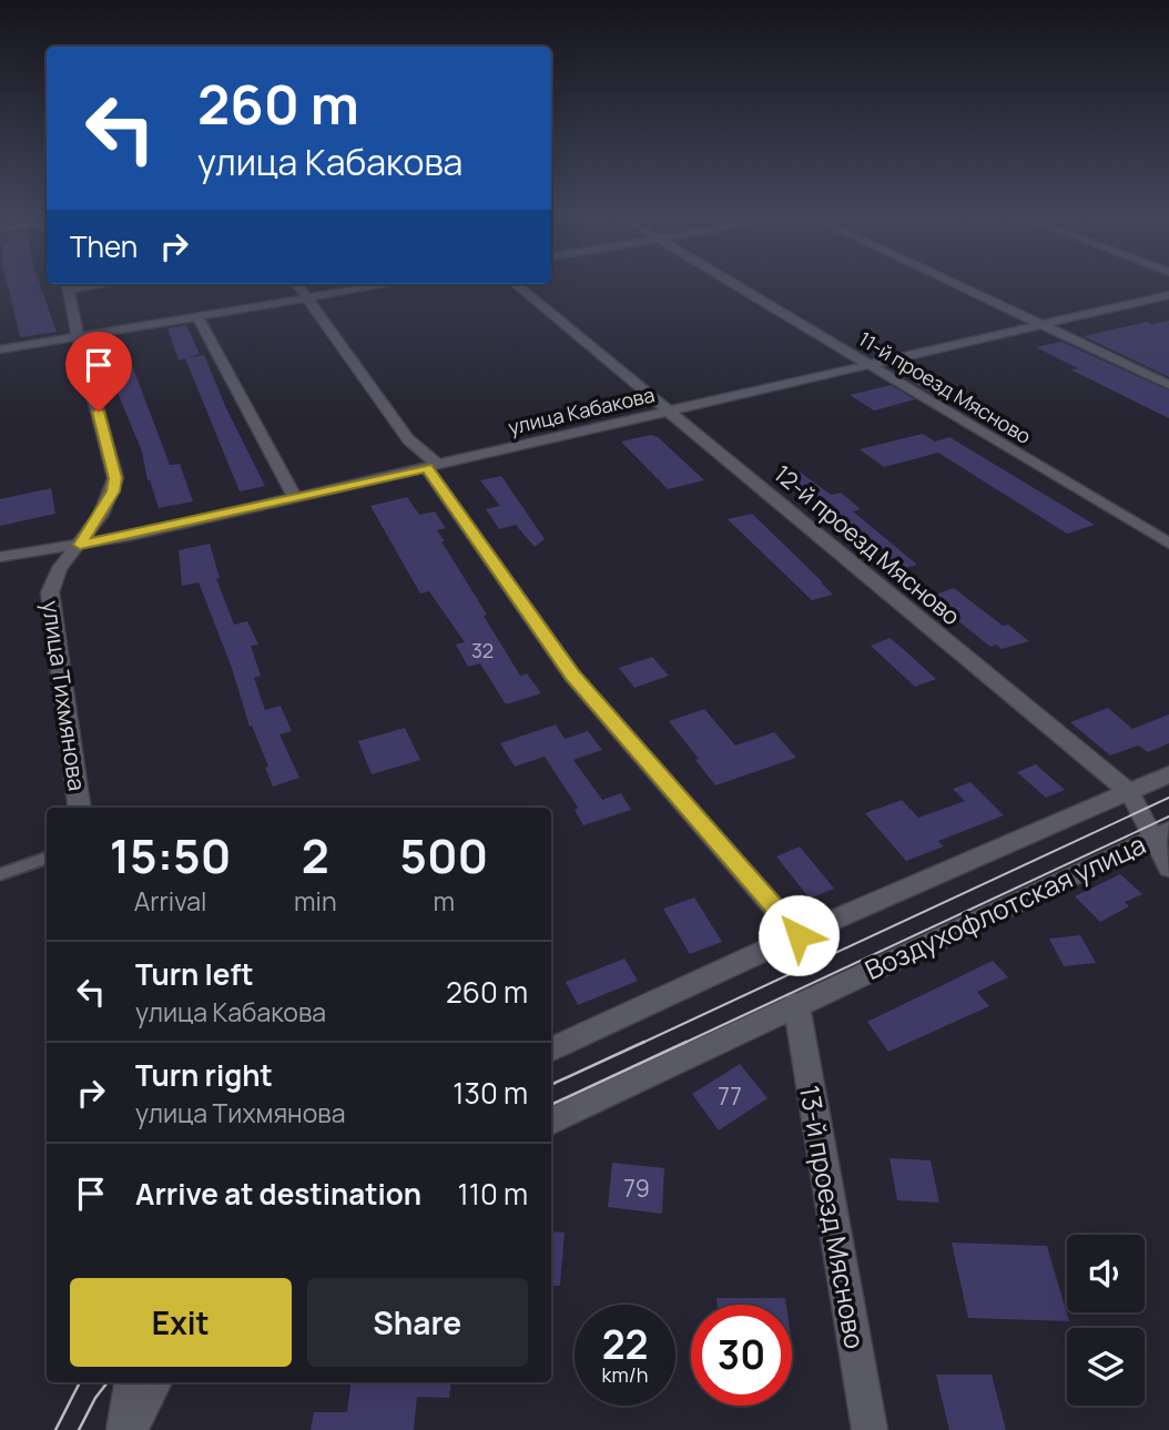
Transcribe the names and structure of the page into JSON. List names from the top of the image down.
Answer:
{
  "streets": {
    "street": [
      "11-й проезд Мясново",
      "улица Кабакова",
      "12-й проезд Мясново",
      "улица Тихмянова",
      "Воздухофлотская улица",
      "13-й проезд Мясново"
    ]
  },
  "crossings": [
    ["11-й проезд Мясново", "улица Кабакова"],
    ["улица Кабакова", "12-й проезд Мясново"],
    ["улица Кабакова", "улица Тихмянова"],
    ["12-й проезд Мясново", "Воздухофлотская улица"],
    ["Воздухофлотская улица", "13-й проезд Мясново"]
  ],
  "house_numbers": ["32", "77", "79"],
  "page": {
    "turn": ["260 m", "улица Кабакова"],
    "then": "Then",
    "eta": [
      "15:50",
      "Arrival",
      "2",
      "min",
      "500",
      "m"
    ],
    "list": [
      {
        "name": "Turn left",
        "note": "улица Кабакова",
        "value": "260 m"
      },
      {
        "name": "Turn right",
        "note": "улица Тихмянова",
        "value": "130 m"
      },
      {
        "name": "Arrive at destination",
        "value": "110 m"
      }
    ],
    "buttons": ["Exit", "Share"],
    "speed": "22 km/h",
    "limit": "30"
  }
}
